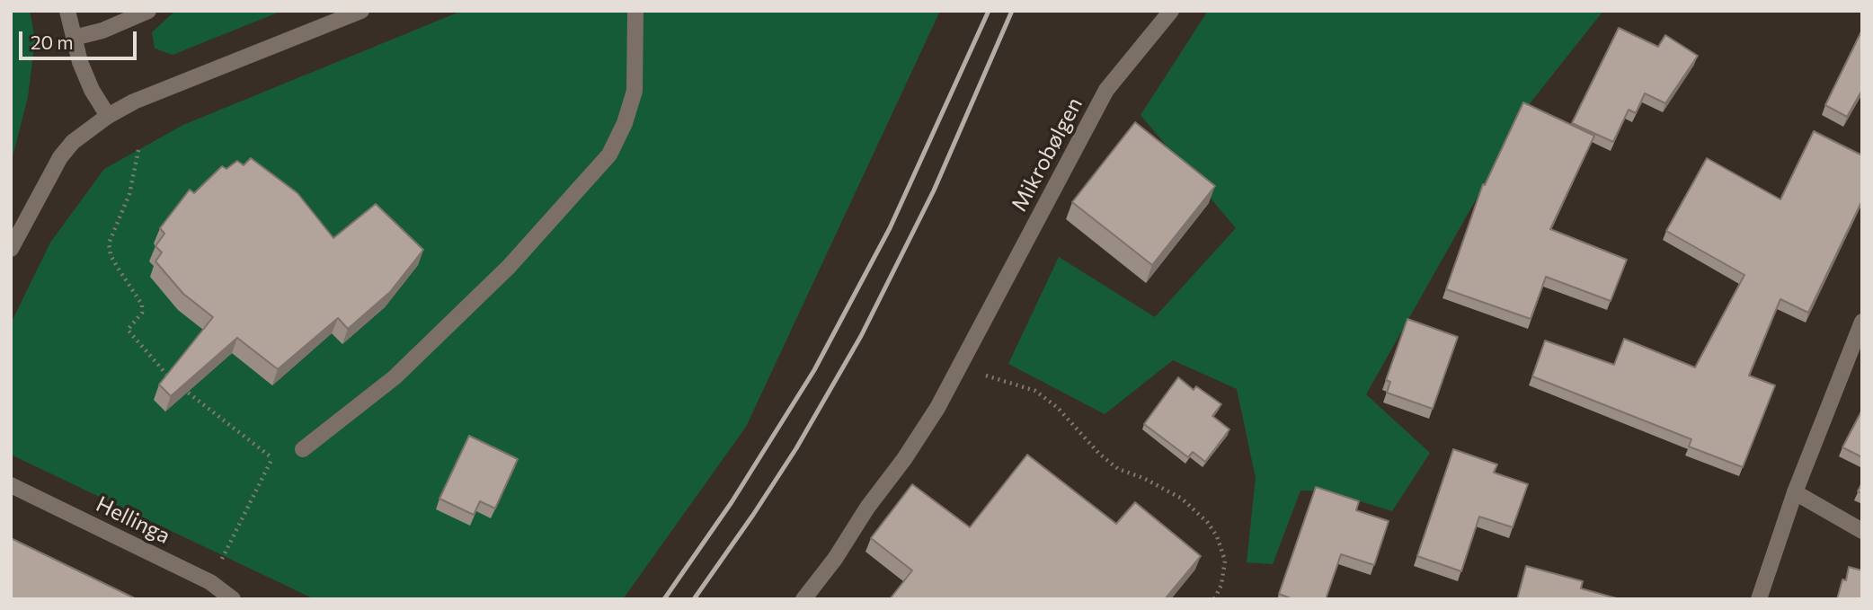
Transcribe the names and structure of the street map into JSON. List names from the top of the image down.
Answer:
{
  "streets": {
    "street": ["Mikrobølgen", "Hellinga"]
  },
  "scale_bar": "20 m"
}
